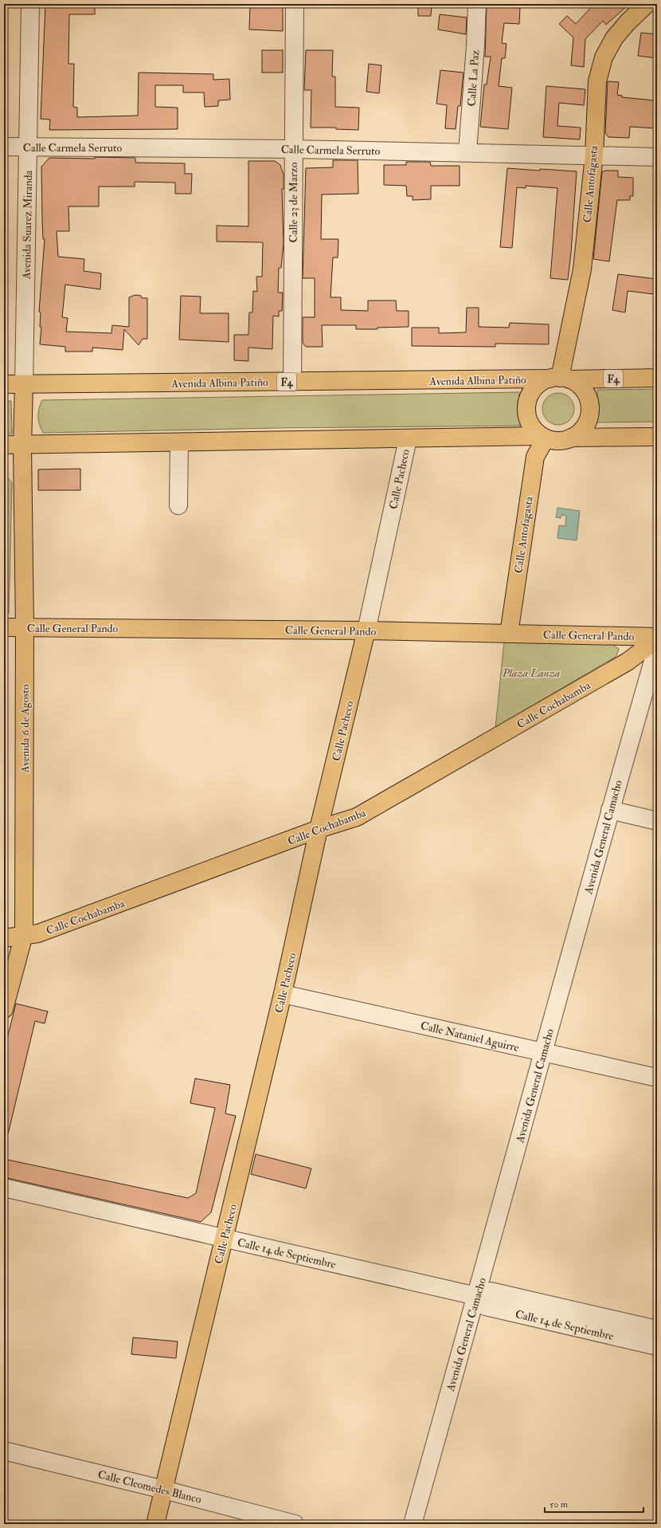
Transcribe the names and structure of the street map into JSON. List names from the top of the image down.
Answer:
{
  "streets": {
    "main road": [
      "Calle Antofagasta",
      "Avenida Suarez Miranda",
      "F4",
      "Avenida Albina Patiño",
      "Calle Pacheco",
      "Calle General Pando",
      "Calle Cochabamba",
      "Avenida 6 de Agosto"
    ],
    "street": [
      "Calle La Paz",
      "Calle Carmela Serruto",
      "Calle 23 de Marzo",
      "Avenida General Camacho",
      "Calle Nataniel Aguirre",
      "Calle 14 de Septiembre",
      "Calle Cleomedes Blanco"
    ]
  },
  "crossings": [
    ["Calle La Paz", "Calle Carmela Serruto"],
    ["Calle Carmela Serruto", "Calle Antofagasta"],
    ["Calle Carmela Serruto", "Calle 23 de Marzo"],
    ["Calle Carmela Serruto", "Avenida Suarez Miranda"],
    ["Calle Antofagasta", "F4"],
    ["Calle Antofagasta", "Avenida Albina Patiño"],
    ["Calle Antofagasta", "Calle General Pando"],
    ["Calle 23 de Marzo", "Avenida Albina Patiño"],
    ["Avenida Suarez Miranda", "Avenida Albina Patiño"],
    ["Avenida Suarez Miranda", "Avenida 6 de Agosto"],
    ["F4", "Avenida Albina Patiño"],
    ["Calle Pacheco", "Calle General Pando"],
    ["Calle Pacheco", "Calle Cochabamba"],
    ["Calle Pacheco", "Calle Nataniel Aguirre"],
    ["Calle Pacheco", "Calle 14 de Septiembre"],
    ["Calle Pacheco", "Calle Cleomedes Blanco"],
    ["Calle General Pando", "Calle Cochabamba"],
    ["Calle General Pando", "Avenida 6 de Agosto"],
    ["Calle Cochabamba", "Avenida 6 de Agosto"],
    ["Avenida General Camacho", "Calle Nataniel Aguirre"],
    ["Avenida General Camacho", "Calle 14 de Septiembre"]
  ],
  "parks": ["Plaza Lanza"],
  "scale_bar": "50 m"
}
